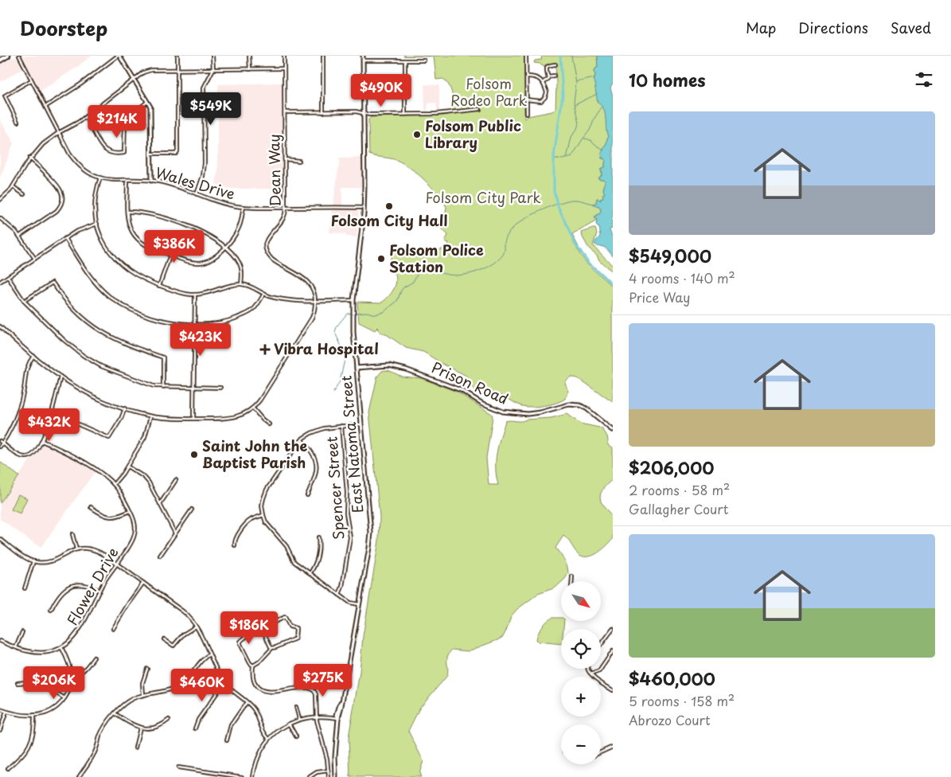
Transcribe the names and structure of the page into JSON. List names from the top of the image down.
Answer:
{
  "streets": {
    "main road": ["Prison Road", "East Natoma Street"],
    "street": [
      "Dean Way",
      "Wales Drive",
      "Spencer Street",
      "Flower Drive"
    ]
  },
  "crossings": [
    ["Dean Way", "Wales Drive"],
    ["Wales Drive", "East Natoma Street"],
    ["Prison Road", "East Natoma Street"]
  ],
  "parks": ["Folsom Rodeo Park", "Folsom City Park"],
  "places": {
    "other": [
      "Folsom Public Library",
      "Folsom City Hall",
      "Folsom Police Station",
      "Saint John the Baptist Parish"
    ],
    "health": ["Vibra Hospital"]
  },
  "north": "bottom right",
  "page": {
    "header": "Doorstep",
    "nav": ["Map", "Directions", "Saved"],
    "heading": "10 homes",
    "price": [
      "$490K",
      "$549K",
      "$214K",
      "$386K",
      "$423K",
      "$432K",
      "$186K",
      "$275K",
      "$206K",
      "$460K"
    ],
    "list": [
      {
        "name": "$549,000",
        "note": "4 rooms · 140 m² · Price Way"
      },
      {
        "name": "$206,000",
        "note": "2 rooms · 58 m² · Gallagher Court"
      },
      {
        "name": "$460,000",
        "note": "5 rooms · 158 m² · Abrozo Court"
      }
    ],
    "map_buttons": ["+", "−"]
  }
}
